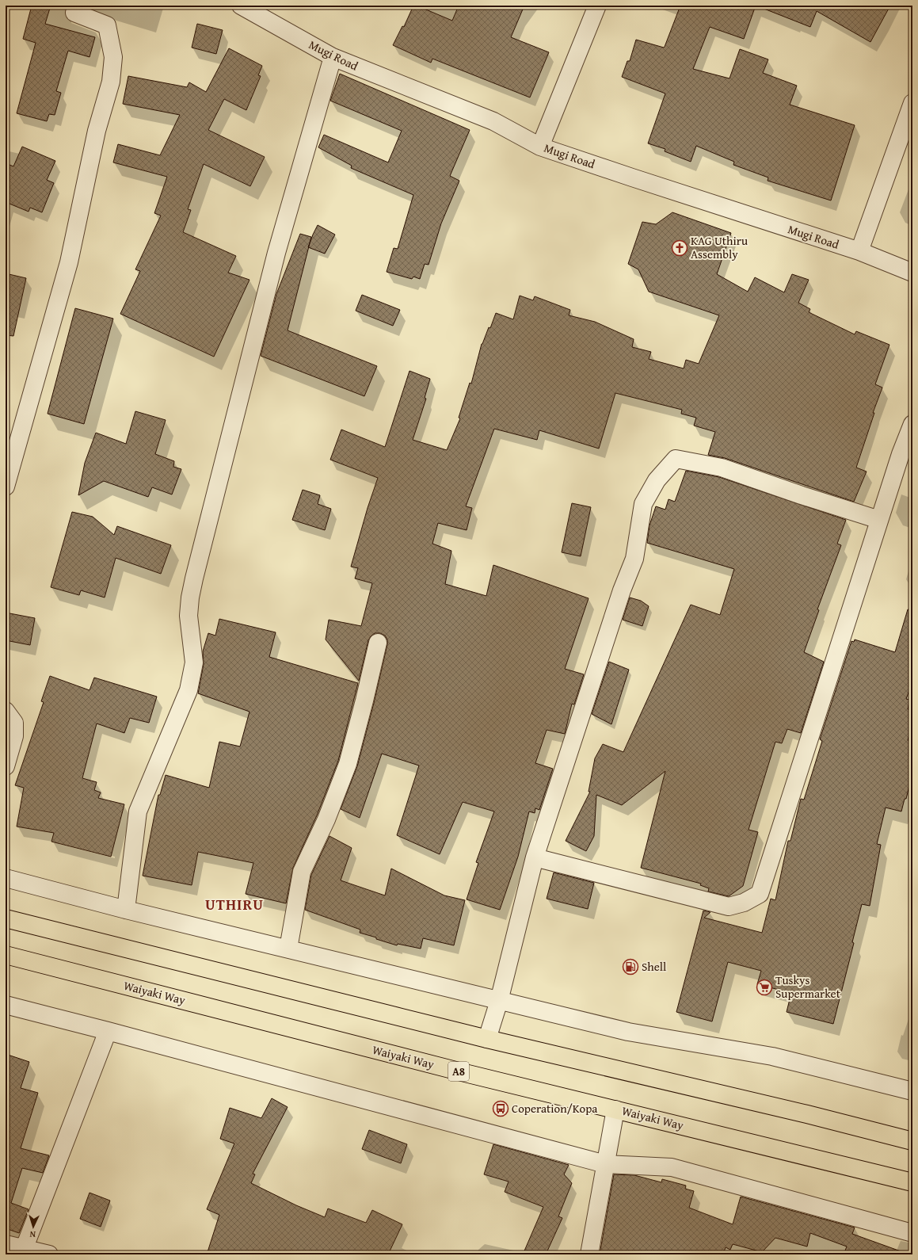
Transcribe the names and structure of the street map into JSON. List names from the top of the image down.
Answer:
{
  "streets": {
    "highway": ["Waiyaki Way", "A8"],
    "street": ["Mugi Road"]
  },
  "districts": ["UTHIRU"],
  "places": {
    "church": ["KAG Uthiru Assembly"],
    "fuel station": ["Shell"],
    "supermarket": ["Tuskys Supermarket"],
    "bus stop": ["Coperation/Kopa"]
  },
  "north": "bottom"
}
